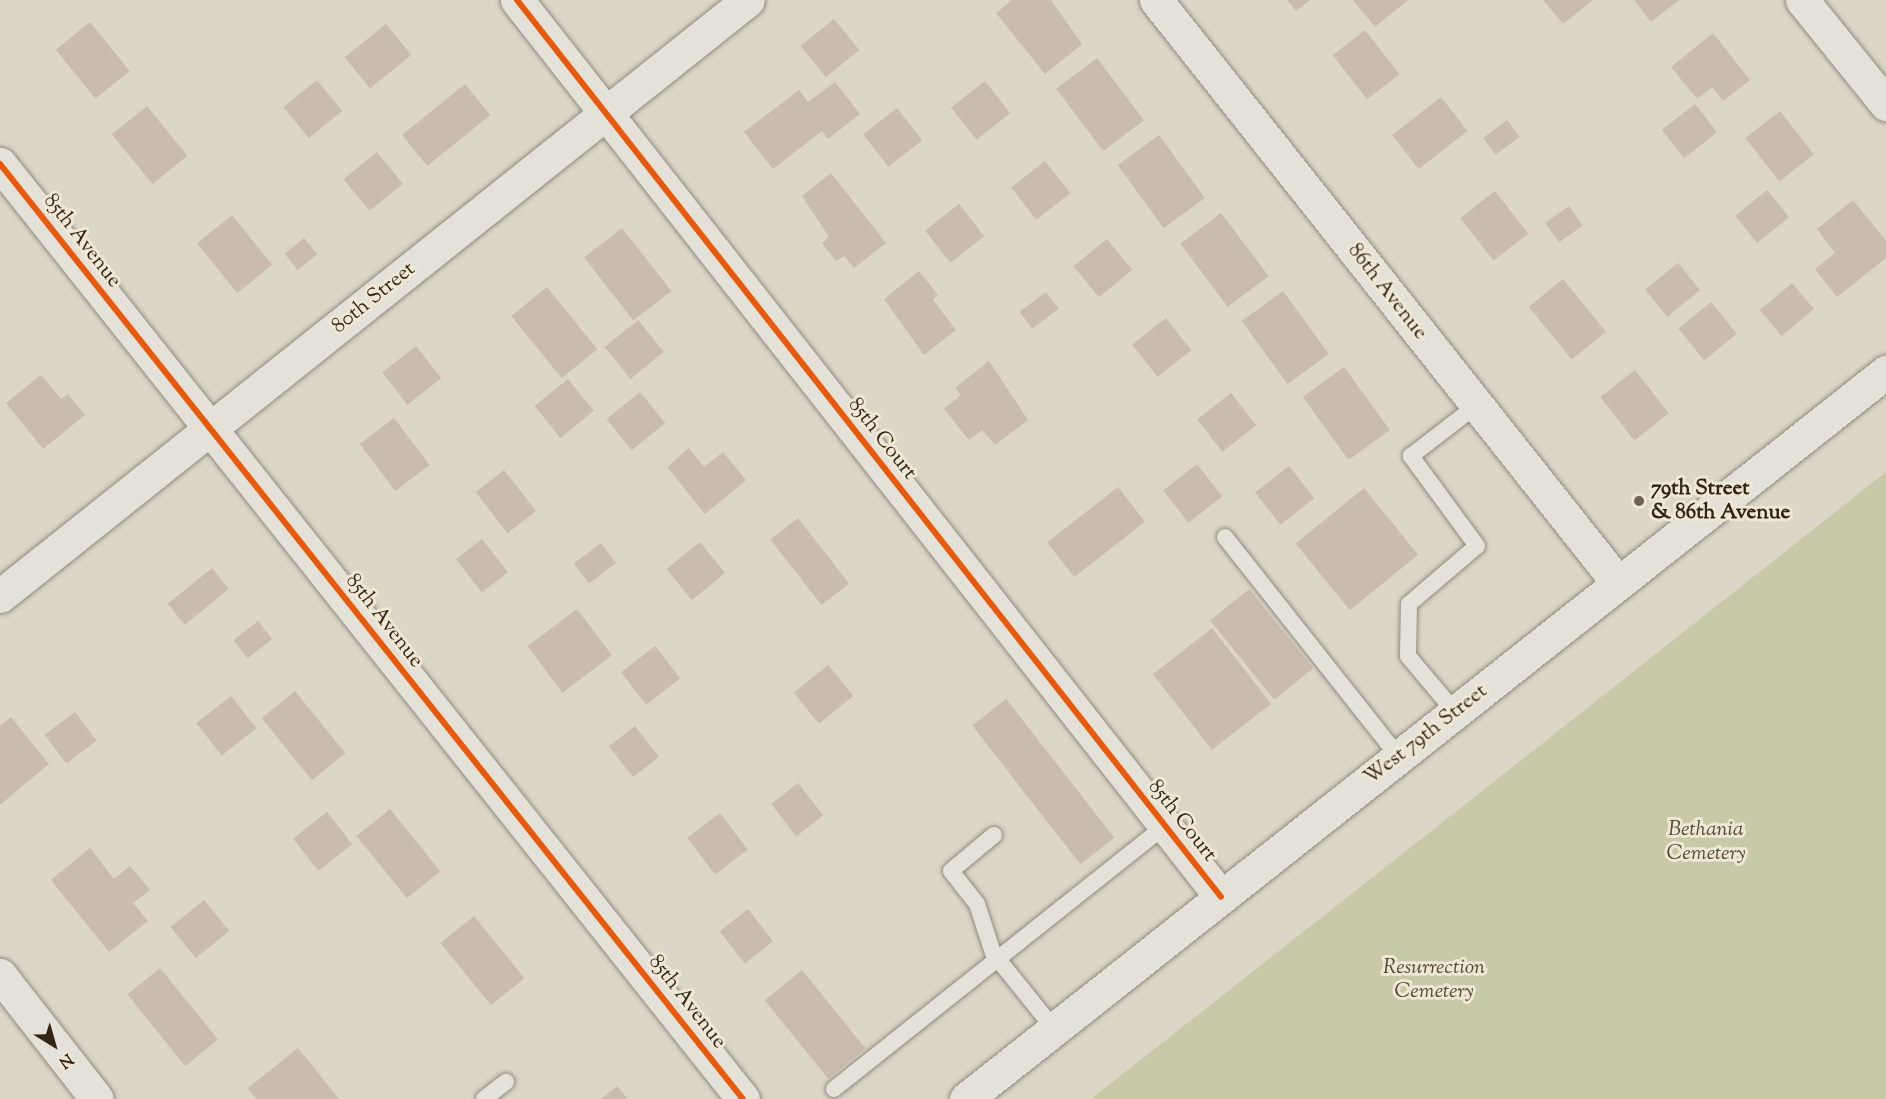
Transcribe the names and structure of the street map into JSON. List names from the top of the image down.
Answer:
{
  "streets": {
    "street": [
      "85th Avenue",
      "86th Avenue",
      "80th Street",
      "85th Court",
      "West 79th Street"
    ]
  },
  "crossings": [
    ["85th Avenue", "80th Street"],
    ["86th Avenue", "West 79th Street"],
    ["80th Street", "85th Court"],
    ["85th Court", "West 79th Street"]
  ],
  "parks": ["Bethania Cemetery", "Resurrection Cemetery"],
  "places": ["79th Street & 86th Avenue"],
  "north": "bottom right"
}
